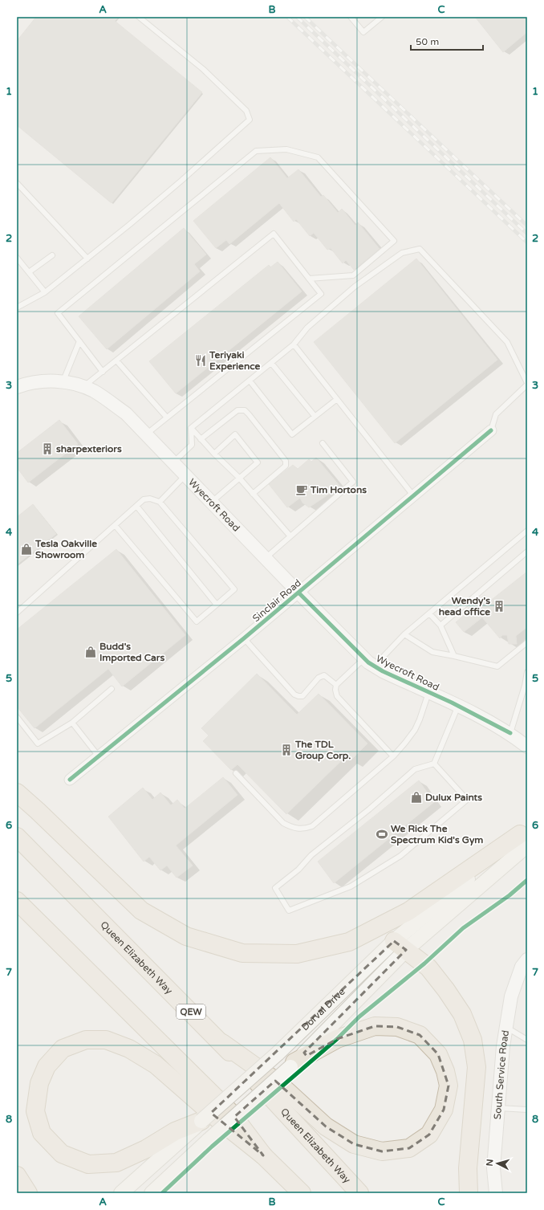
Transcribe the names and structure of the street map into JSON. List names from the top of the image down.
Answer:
{
  "streets": {
    "highway": ["Queen Elizabeth Way", "QEW"],
    "main road": ["Dorval Drive"],
    "street": ["Wyecroft Road", "Sinclair Road", "South Service Road"]
  },
  "crossings": [
    ["Wyecroft Road", "Sinclair Road"]
  ],
  "places": {
    "restaurant": ["Teriyaki Experience"],
    "building": ["sharpexteriors", "Wendy's head office", "The TDL Group Corp."],
    "cafe": ["Tim Hortons"],
    "shop": ["Tesla Oakville Showroom", "Budd's Imported Cars", "Dulux Paints"],
    "sports": ["We Rick The Spectrum Kid's Gym"]
  },
  "scale_bar": "50 m",
  "north": "left",
  "grid": {
    "columns": ["A", "B", "C"],
    "rows": [
      "1",
      "2",
      "3",
      "4",
      "5",
      "6",
      "7",
      "8"
    ]
  }
}
